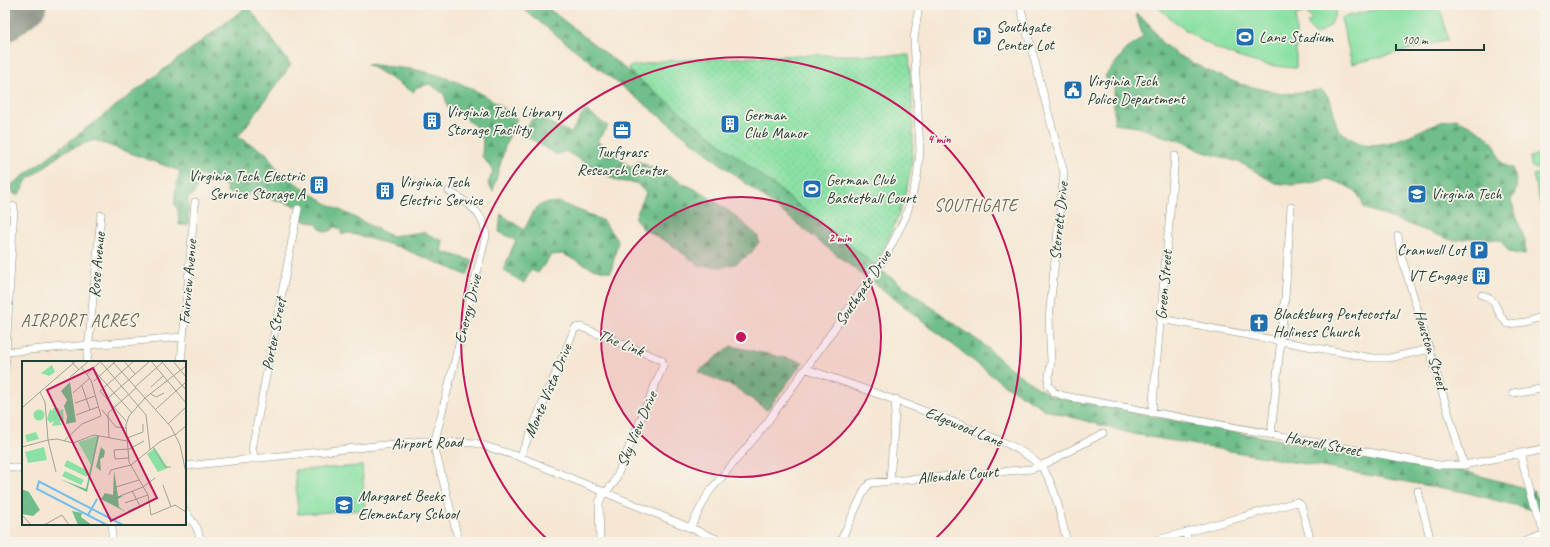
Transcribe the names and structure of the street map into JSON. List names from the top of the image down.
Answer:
{
  "streets": {
    "street": [
      "Sterrett Drive",
      "Rose Avenue",
      "Fairview Avenue",
      "Green Street",
      "Southgate Drive",
      "Energy Drive",
      "Porter Street",
      "The Link",
      "Houston Street",
      "Monte Vista Drive",
      "Edgewood Lane",
      "Sky View Drive",
      "Airport Road",
      "Harrell Street",
      "Allendale Court"
    ]
  },
  "crossings": [
    ["Sterrett Drive", "Harrell Street"],
    ["Green Street", "Harrell Street"],
    ["Southgate Drive", "Edgewood Lane"],
    ["Southgate Drive", "Airport Road"],
    ["Energy Drive", "Airport Road"],
    ["Porter Street", "Airport Road"],
    ["The Link", "Monte Vista Drive"],
    ["The Link", "Sky View Drive"],
    ["Houston Street", "Harrell Street"],
    ["Monte Vista Drive", "Airport Road"],
    ["Edgewood Lane", "Allendale Court"],
    ["Sky View Drive", "Airport Road"]
  ],
  "districts": ["SOUTHGATE", "AIRPORT ACRES"],
  "places": {
    "parking": ["Southgate Center Lot", "Cranwell Lot"],
    "sports": ["Lane Stadium", "German Club Basketball Court"],
    "public building": ["Virginia Tech Police Department"],
    "building": [
      "Virginia Tech Library Storage Facility",
      "German Club Manor",
      "Virginia Tech Electric Service Storage A",
      "Virginia Tech Electric Service",
      "VT Engage"
    ],
    "office": ["Turfgrass Research Center"],
    "school or university": ["Virginia Tech", "Margaret Beeks Elementary School"],
    "church": ["Blacksburg Pentecostal Holiness Church"]
  },
  "scale_bar": "100 m",
  "rings": ["4 min", "2 min"]
}
